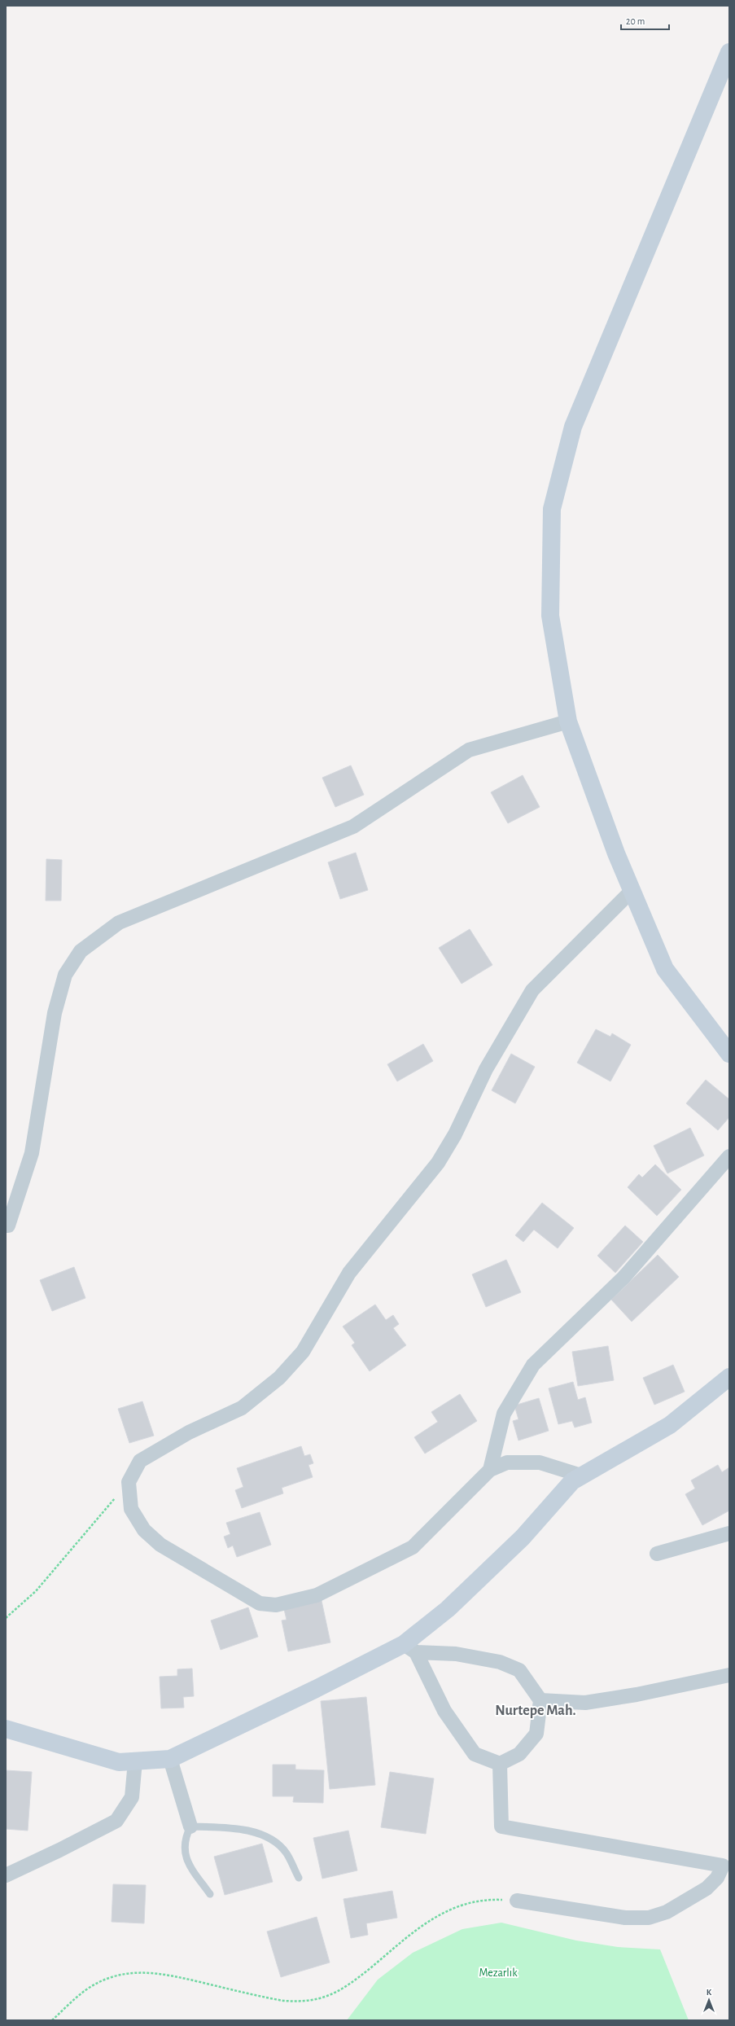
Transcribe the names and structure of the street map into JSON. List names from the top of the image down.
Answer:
{
  "districts": ["Nurtepe Mah."],
  "parks": ["Mezarlık"],
  "scale_bar": "20 m",
  "north": "top"
}
